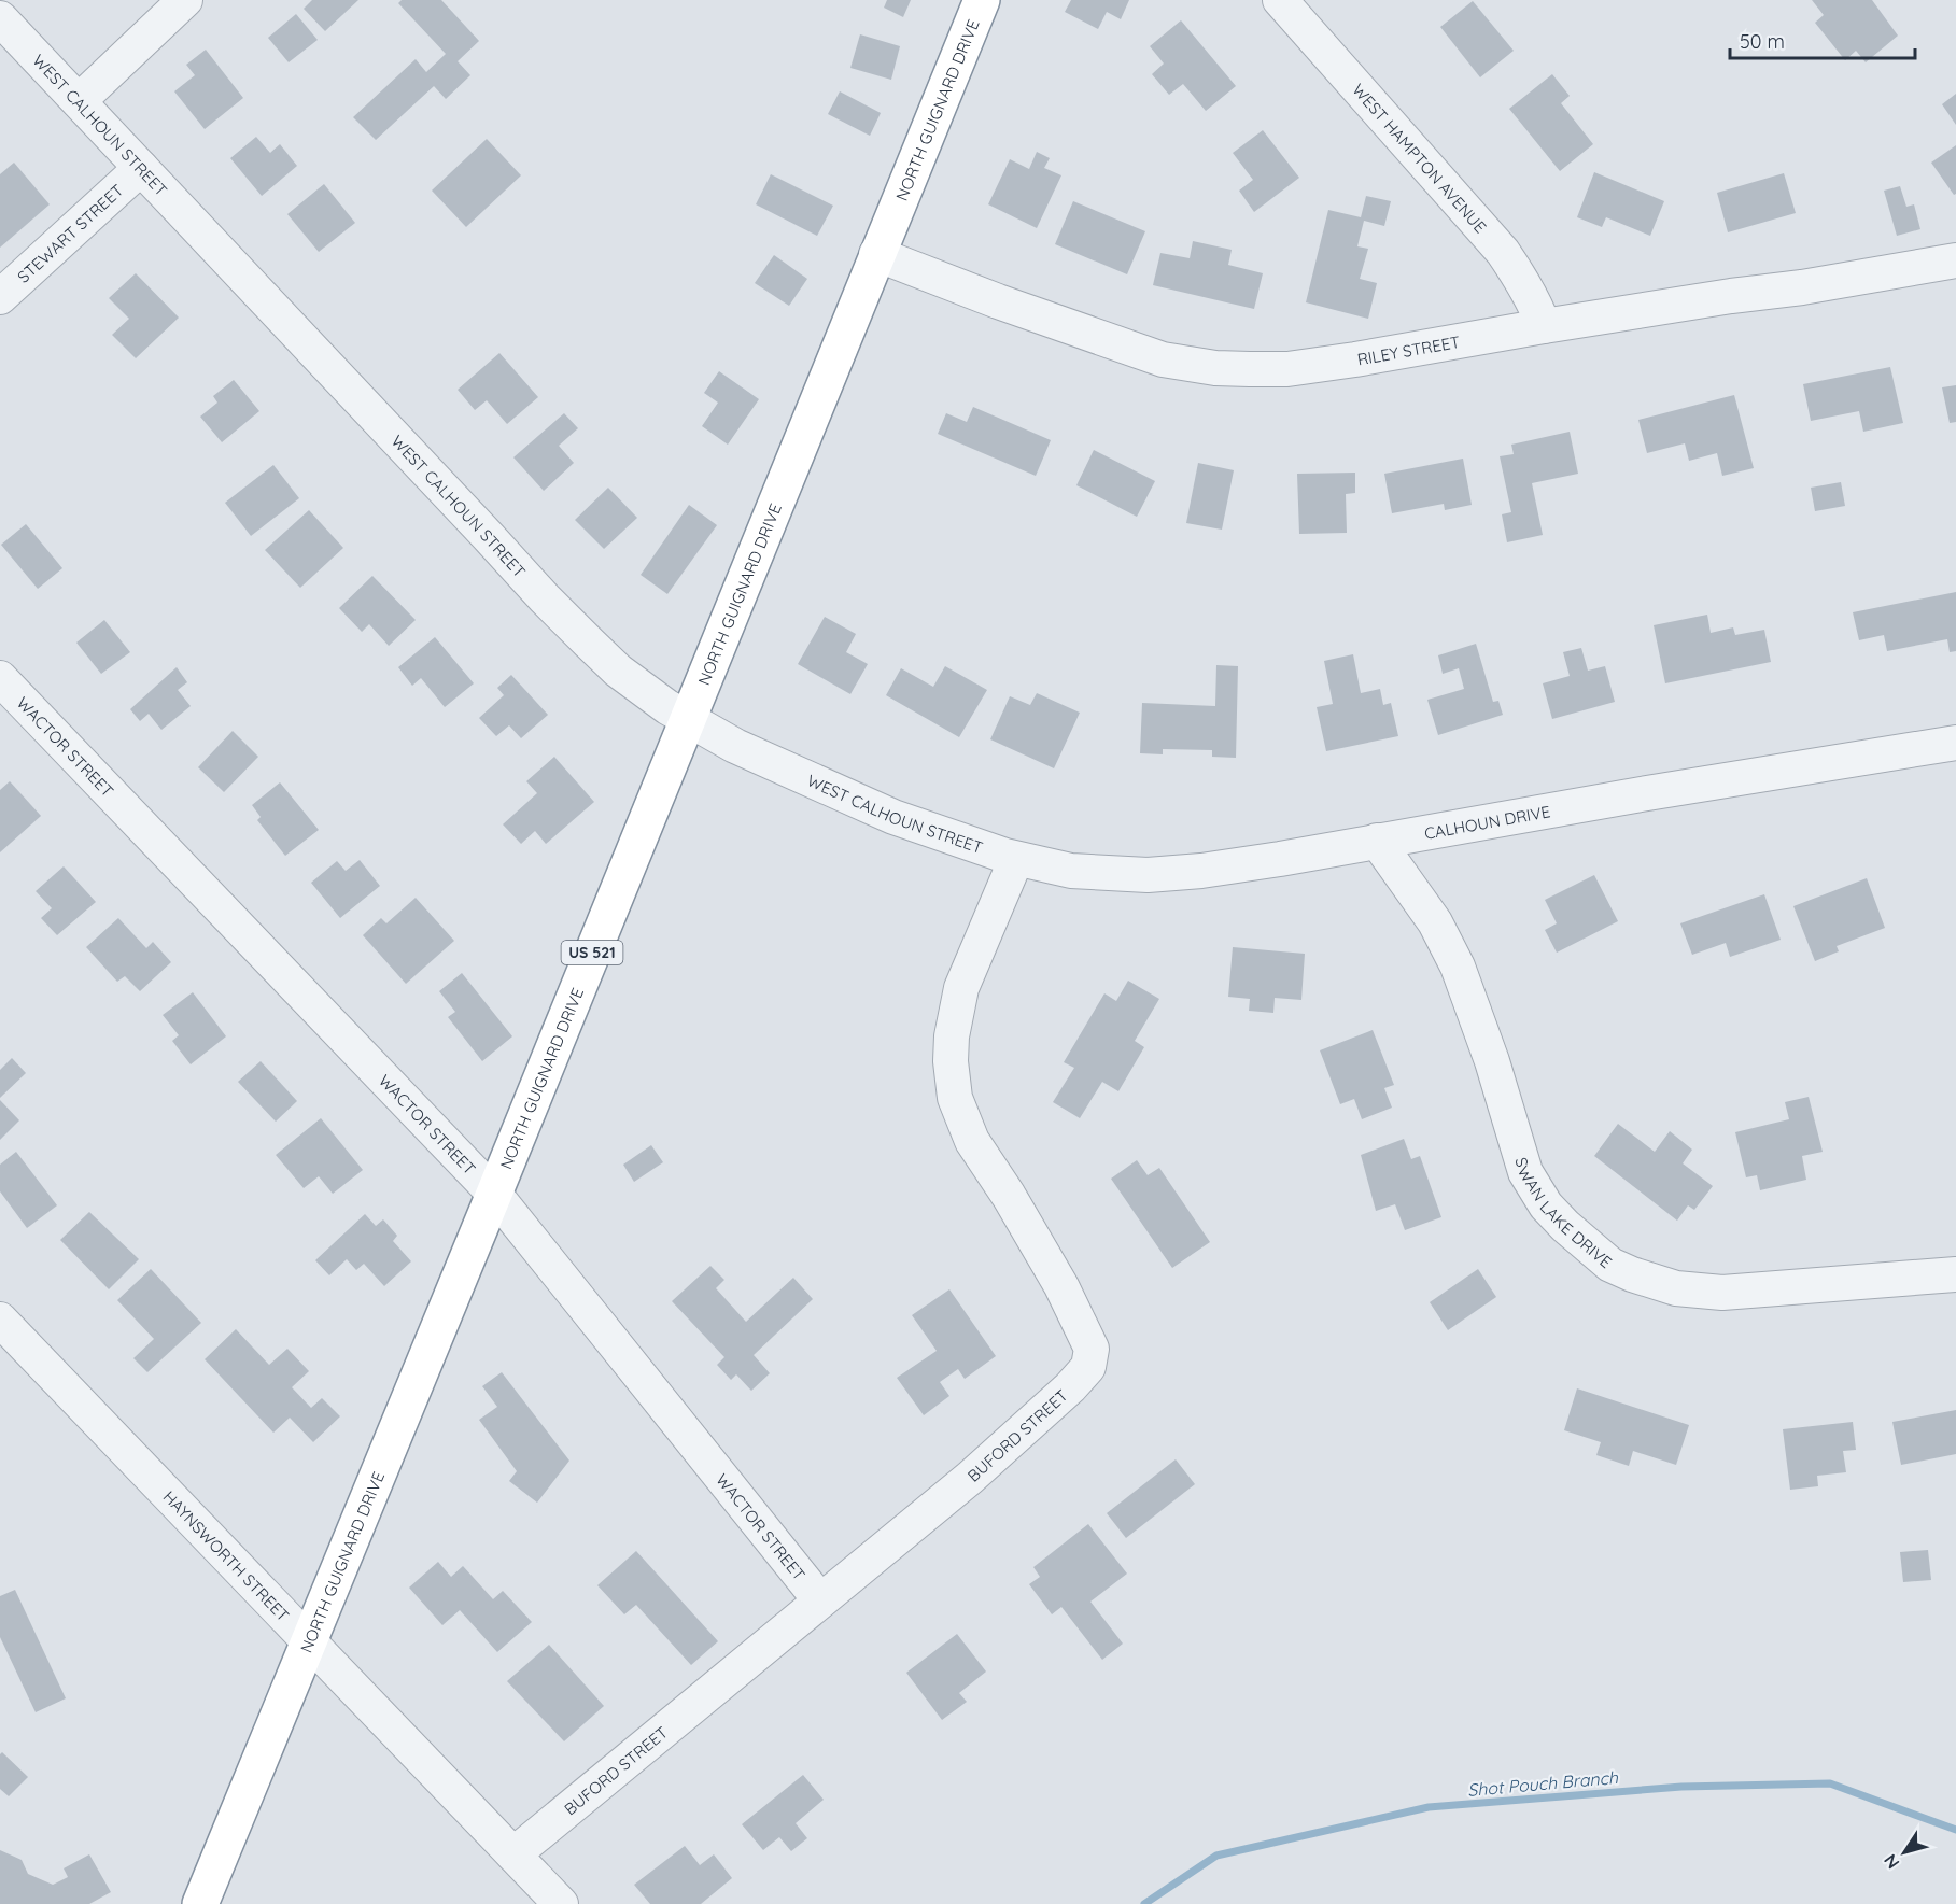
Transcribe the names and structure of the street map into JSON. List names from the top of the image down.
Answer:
{
  "streets": {
    "highway": ["NORTH GUIGNARD DRIVE", "US 521"],
    "street": [
      "WEST CALHOUN STREET",
      "WEST HAMPTON AVENUE",
      "STEWART STREET",
      "RILEY STREET",
      "WACTOR STREET",
      "CALHOUN DRIVE",
      "SWAN LAKE DRIVE",
      "BUFORD STREET",
      "HAYNSWORTH STREET"
    ]
  },
  "crossings": [
    ["NORTH GUIGNARD DRIVE", "WEST CALHOUN STREET"],
    ["NORTH GUIGNARD DRIVE", "RILEY STREET"],
    ["NORTH GUIGNARD DRIVE", "WACTOR STREET"],
    ["NORTH GUIGNARD DRIVE", "HAYNSWORTH STREET"],
    ["WEST CALHOUN STREET", "STEWART STREET"],
    ["WEST CALHOUN STREET", "CALHOUN DRIVE"],
    ["WEST CALHOUN STREET", "BUFORD STREET"],
    ["WEST HAMPTON AVENUE", "RILEY STREET"],
    ["WACTOR STREET", "BUFORD STREET"],
    ["CALHOUN DRIVE", "SWAN LAKE DRIVE"],
    ["CALHOUN DRIVE", "BUFORD STREET"],
    ["BUFORD STREET", "HAYNSWORTH STREET"]
  ],
  "water": ["Shot Pouch Branch"],
  "scale_bar": "50 m",
  "north": "bottom left"
}
